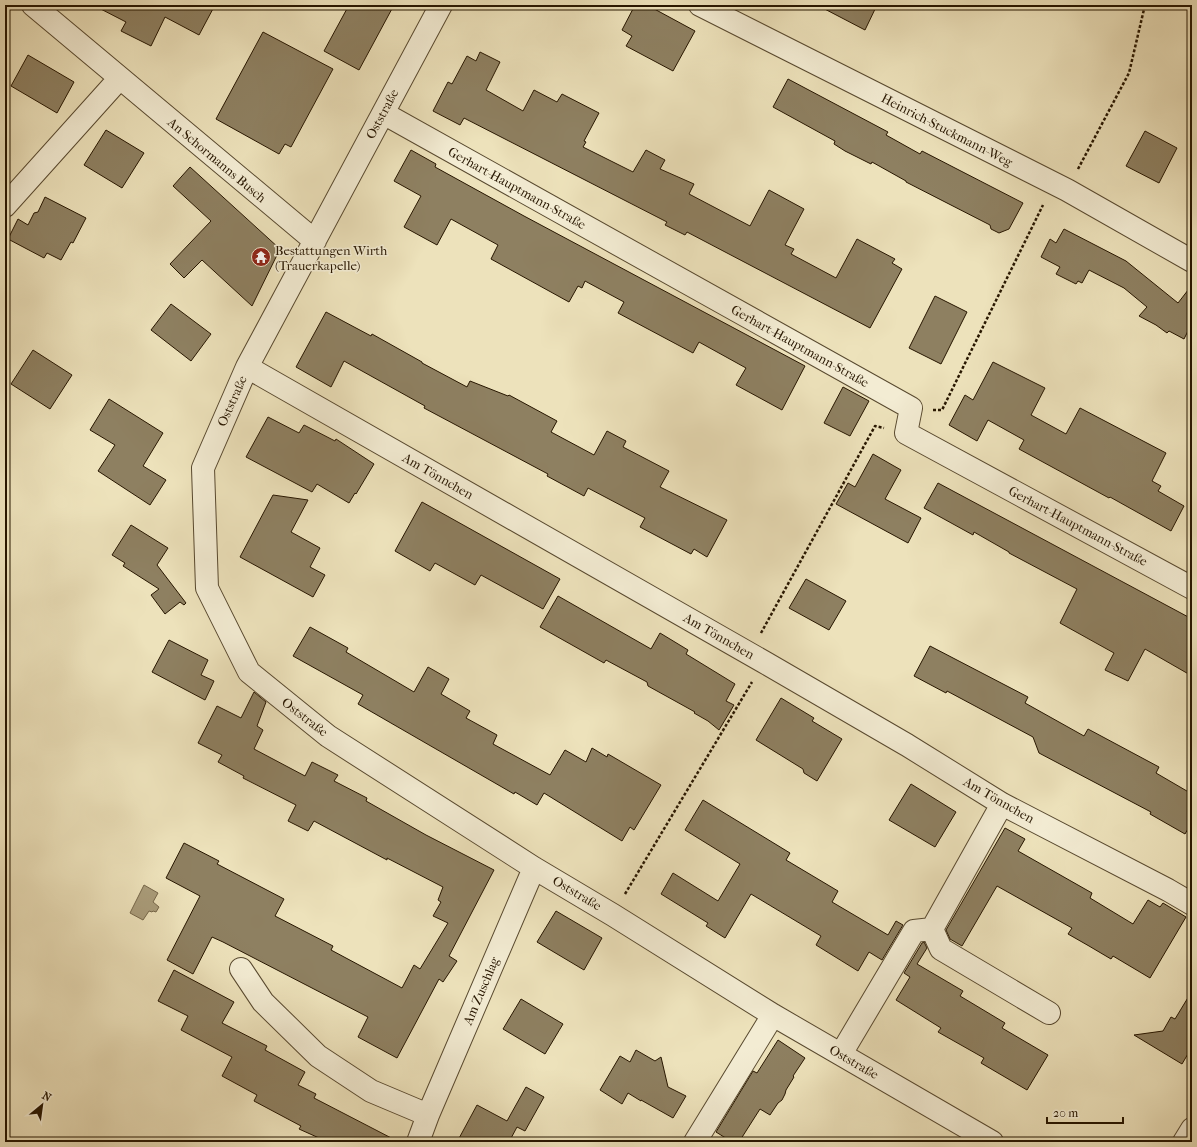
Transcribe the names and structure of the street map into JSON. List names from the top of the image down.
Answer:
{
  "streets": {
    "street": [
      "Oststraße",
      "Heinrich-Stuckmann-Weg",
      "An Schormanns Busch",
      "Gerhart-Hauptmann-Straße",
      "Am Tönnchen",
      "Am Zuschlag"
    ]
  },
  "crossings": [
    ["Oststraße", "An Schormanns Busch"],
    ["Oststraße", "Gerhart-Hauptmann-Straße"],
    ["Oststraße", "Am Tönnchen"],
    ["Oststraße", "Am Zuschlag"]
  ],
  "places": {
    "temple": ["Bestattungen Wirth (Trauerkapelle)"]
  },
  "scale_bar": "20 m",
  "north": "top right"
}
